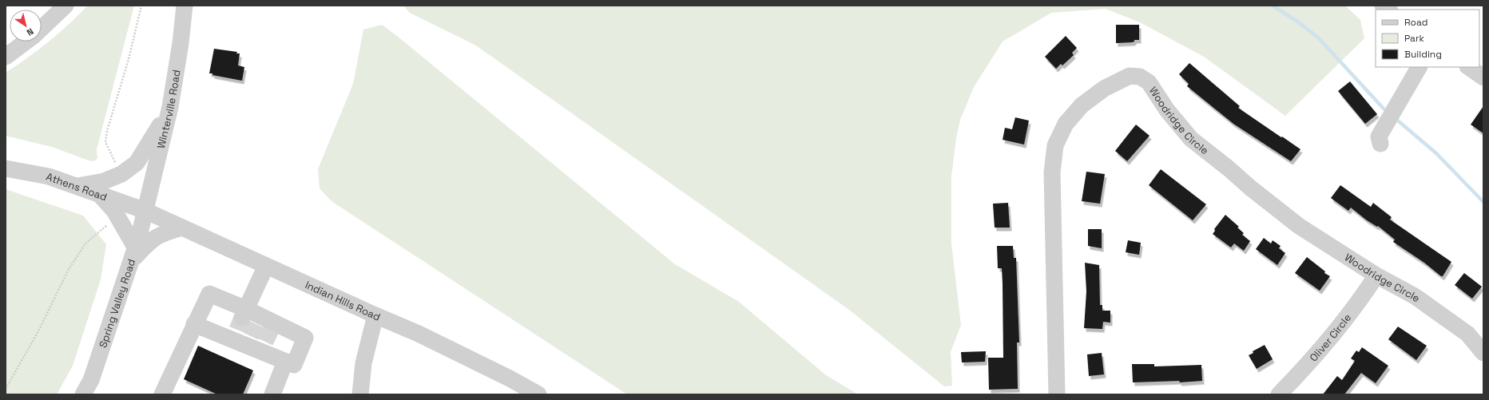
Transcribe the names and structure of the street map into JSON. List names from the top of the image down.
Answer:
{
  "streets": {
    "street": [
      "Winterville Road",
      "Woodridge Circle",
      "Athens Road",
      "Indian Hills Road",
      "Spring Valley Road",
      "Oliver Circle"
    ]
  },
  "crossings": [
    ["Winterville Road", "Athens Road"],
    ["Winterville Road", "Indian Hills Road"],
    ["Winterville Road", "Spring Valley Road"],
    ["Woodridge Circle", "Oliver Circle"],
    ["Athens Road", "Indian Hills Road"],
    ["Athens Road", "Spring Valley Road"],
    ["Indian Hills Road", "Spring Valley Road"]
  ],
  "legend": ["Road", "Park", "Building"],
  "north": "bottom right"
}
